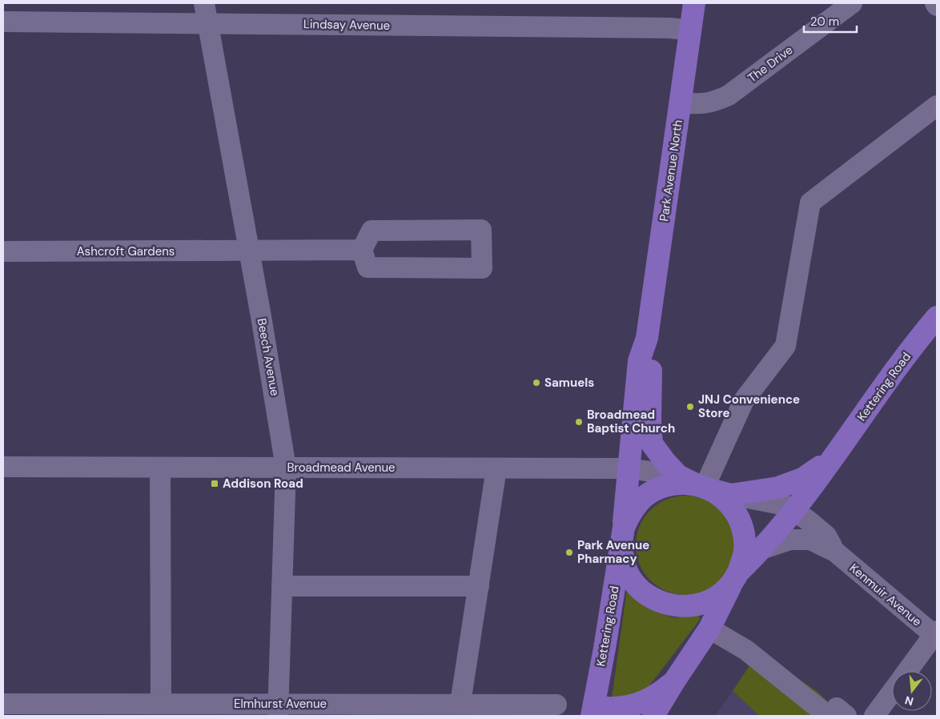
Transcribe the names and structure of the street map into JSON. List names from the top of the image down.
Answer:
{
  "streets": {
    "main road": ["Park Avenue North", "Kettering Road"],
    "street": [
      "Lindsay Avenue",
      "The Drive",
      "Ashcroft Gardens",
      "Beech Avenue",
      "Broadmead Avenue",
      "Kenmuir Avenue",
      "Elmhurst Avenue"
    ]
  },
  "crossings": [
    ["Lindsay Avenue", "Park Avenue North"],
    ["Lindsay Avenue", "Beech Avenue"],
    ["The Drive", "Park Avenue North"],
    ["Park Avenue North", "Kettering Road"],
    ["Park Avenue North", "Broadmead Avenue"],
    ["Park Avenue North", "Kenmuir Avenue"],
    ["Ashcroft Gardens", "Beech Avenue"],
    ["Beech Avenue", "Broadmead Avenue"],
    ["Beech Avenue", "Elmhurst Avenue"],
    ["Kettering Road", "Broadmead Avenue"],
    ["Kettering Road", "Kenmuir Avenue"],
    ["Broadmead Avenue", "Kenmuir Avenue"]
  ],
  "places": {
    "other": [
      "Samuels",
      "JNJ Convenience Store",
      "Broadmead Baptist Church",
      "Park Avenue Pharmacy"
    ],
    "transit": ["Addison Road"]
  },
  "scale_bar": "20 m",
  "north": "bottom"
}
